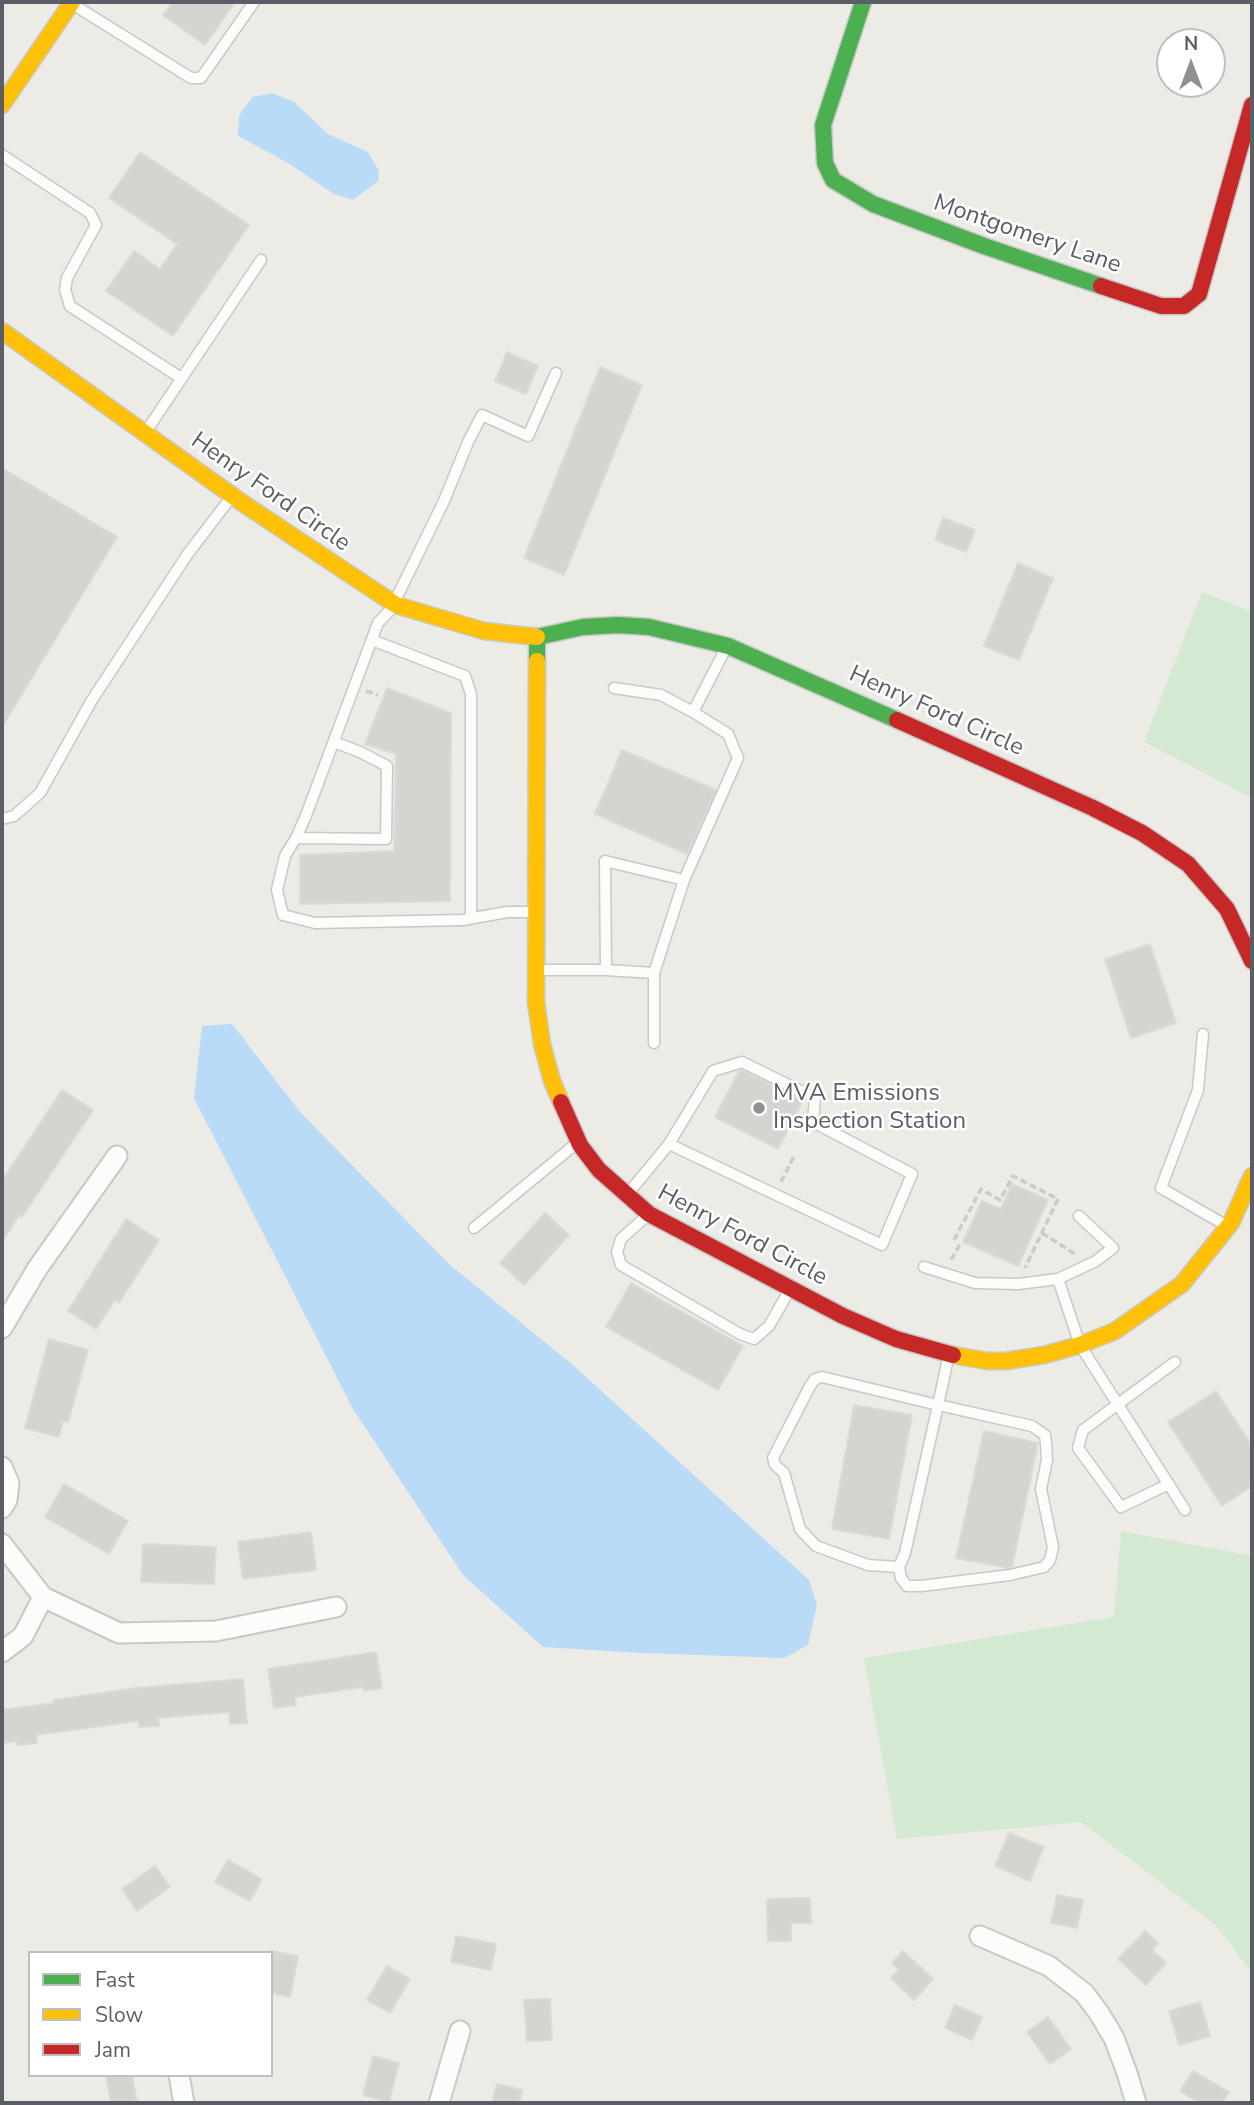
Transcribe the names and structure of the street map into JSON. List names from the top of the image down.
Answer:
{
  "streets": {
    "street": ["Montgomery Lane", "Henry Ford Circle"]
  },
  "places": ["MVA Emissions Inspection Station"],
  "legend": ["Fast", "Slow", "Jam"],
  "north": "top"
}
